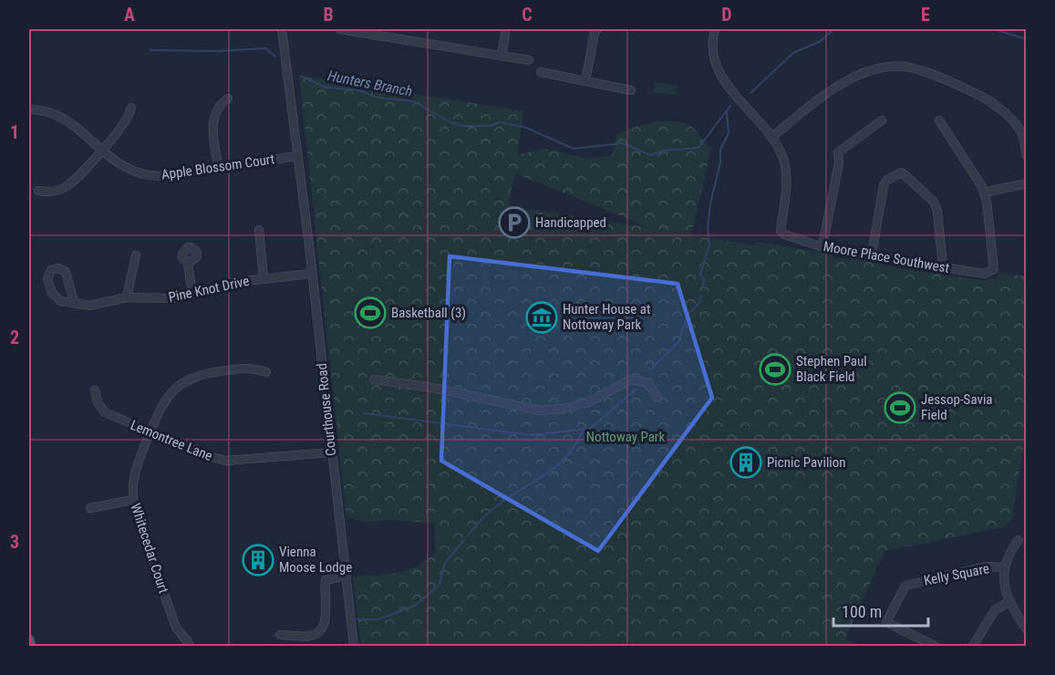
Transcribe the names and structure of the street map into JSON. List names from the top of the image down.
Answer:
{
  "streets": {
    "street": [
      "Apple Blossom Court",
      "Moore Place Southwest",
      "Pine Knot Drive",
      "Courthouse Road",
      "Lemontree Lane",
      "Whitecedar Court",
      "Kelly Square"
    ]
  },
  "crossings": [
    ["Apple Blossom Court", "Courthouse Road"],
    ["Pine Knot Drive", "Courthouse Road"],
    ["Courthouse Road", "Lemontree Lane"],
    ["Lemontree Lane", "Whitecedar Court"]
  ],
  "water": ["Hunters Branch"],
  "parks": ["Nottoway Park"],
  "places": {
    "parking": ["Handicapped"],
    "sports": ["Basketball (3)", "Stephen Paul Black Field", "Jessop-Savia Field"],
    "museum": ["Hunter House at Nottoway Park"],
    "building": ["Picnic Pavilion", "Vienna Moose Lodge"]
  },
  "scale_bar": "100 m",
  "grid": {
    "columns": [
      "A",
      "B",
      "C",
      "D",
      "E"
    ],
    "rows": ["1", "2", "3"]
  }
}
